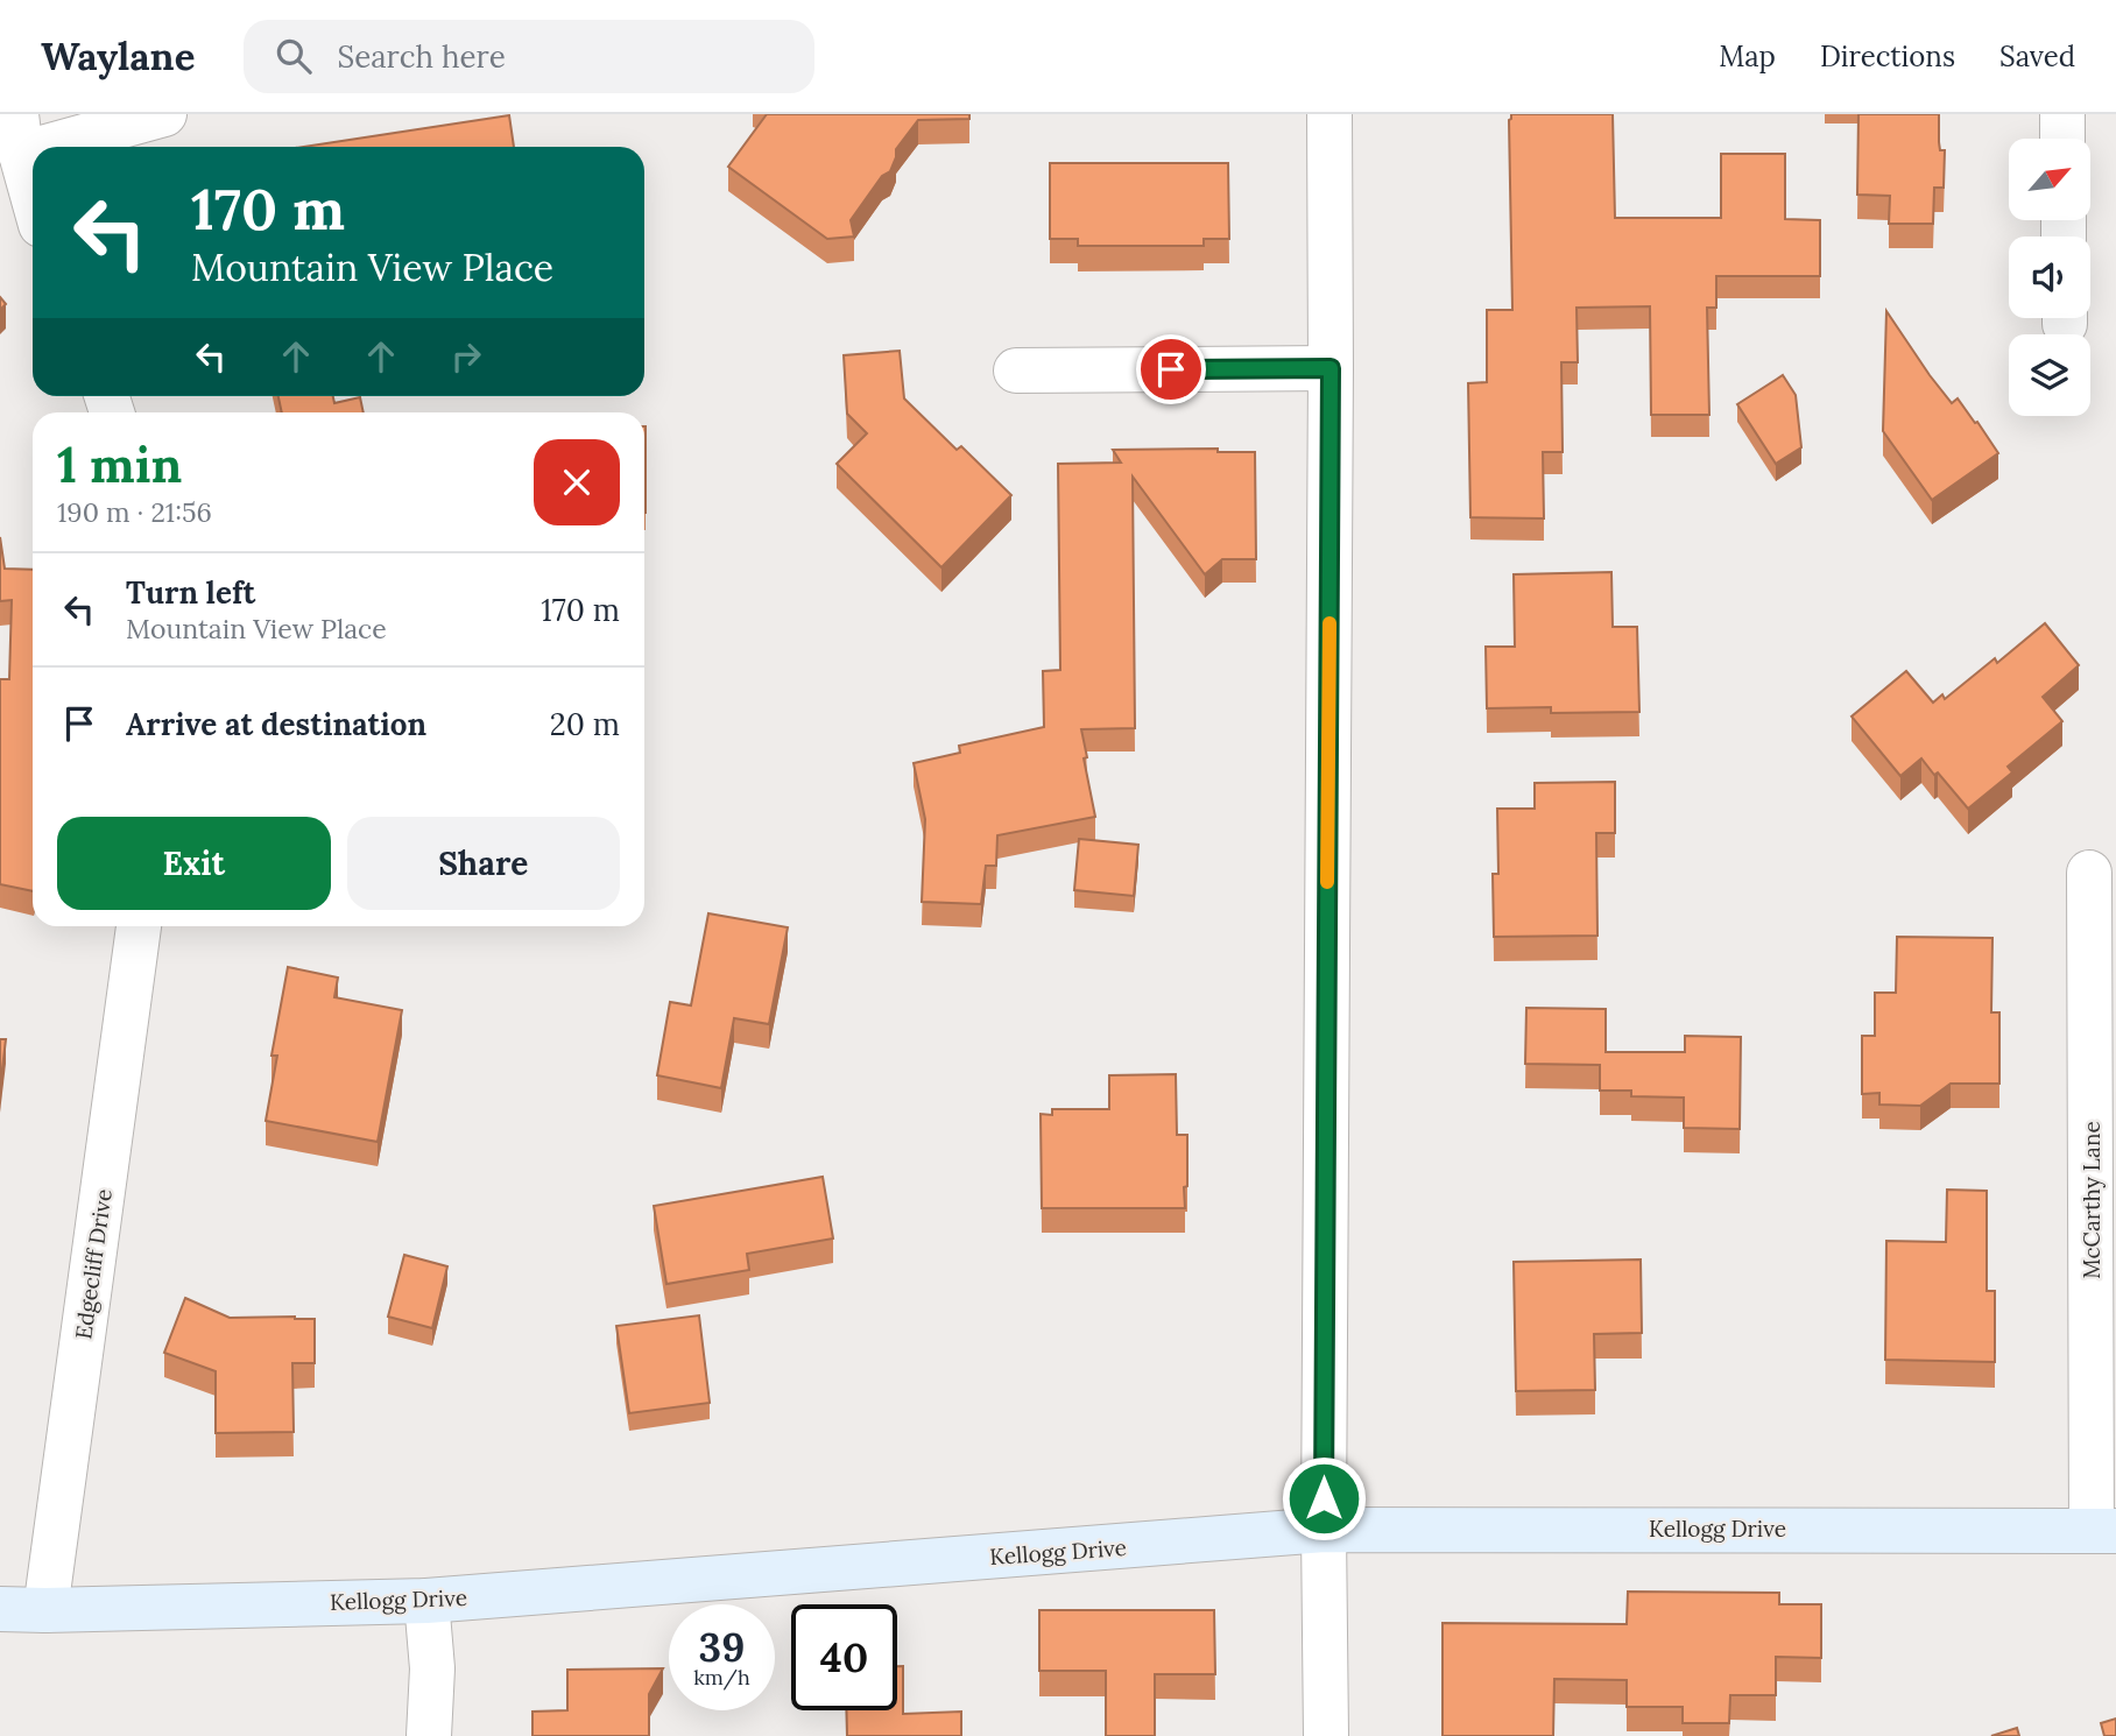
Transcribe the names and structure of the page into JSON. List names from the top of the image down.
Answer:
{
  "streets": {
    "main road": ["Kellogg Drive"],
    "street": ["McCarthy Lane", "Edgecliff Drive"]
  },
  "crossings": [
    ["McCarthy Lane", "Kellogg Drive"],
    ["Edgecliff Drive", "Kellogg Drive"]
  ],
  "north": "top right",
  "page": {
    "header": "Waylane",
    "search": "Search here",
    "nav": ["Map", "Directions", "Saved"],
    "turn": ["170 m", "Mountain View Place"],
    "heading": ["1 min", "190 m · 21:56"],
    "list": [
      {
        "name": "Turn left",
        "note": "Mountain View Place",
        "value": "170 m"
      },
      {
        "name": "Arrive at destination",
        "value": "20 m"
      }
    ],
    "buttons": ["Exit", "Share"],
    "speed": "39 km/h",
    "limit": "40"
  }
}
